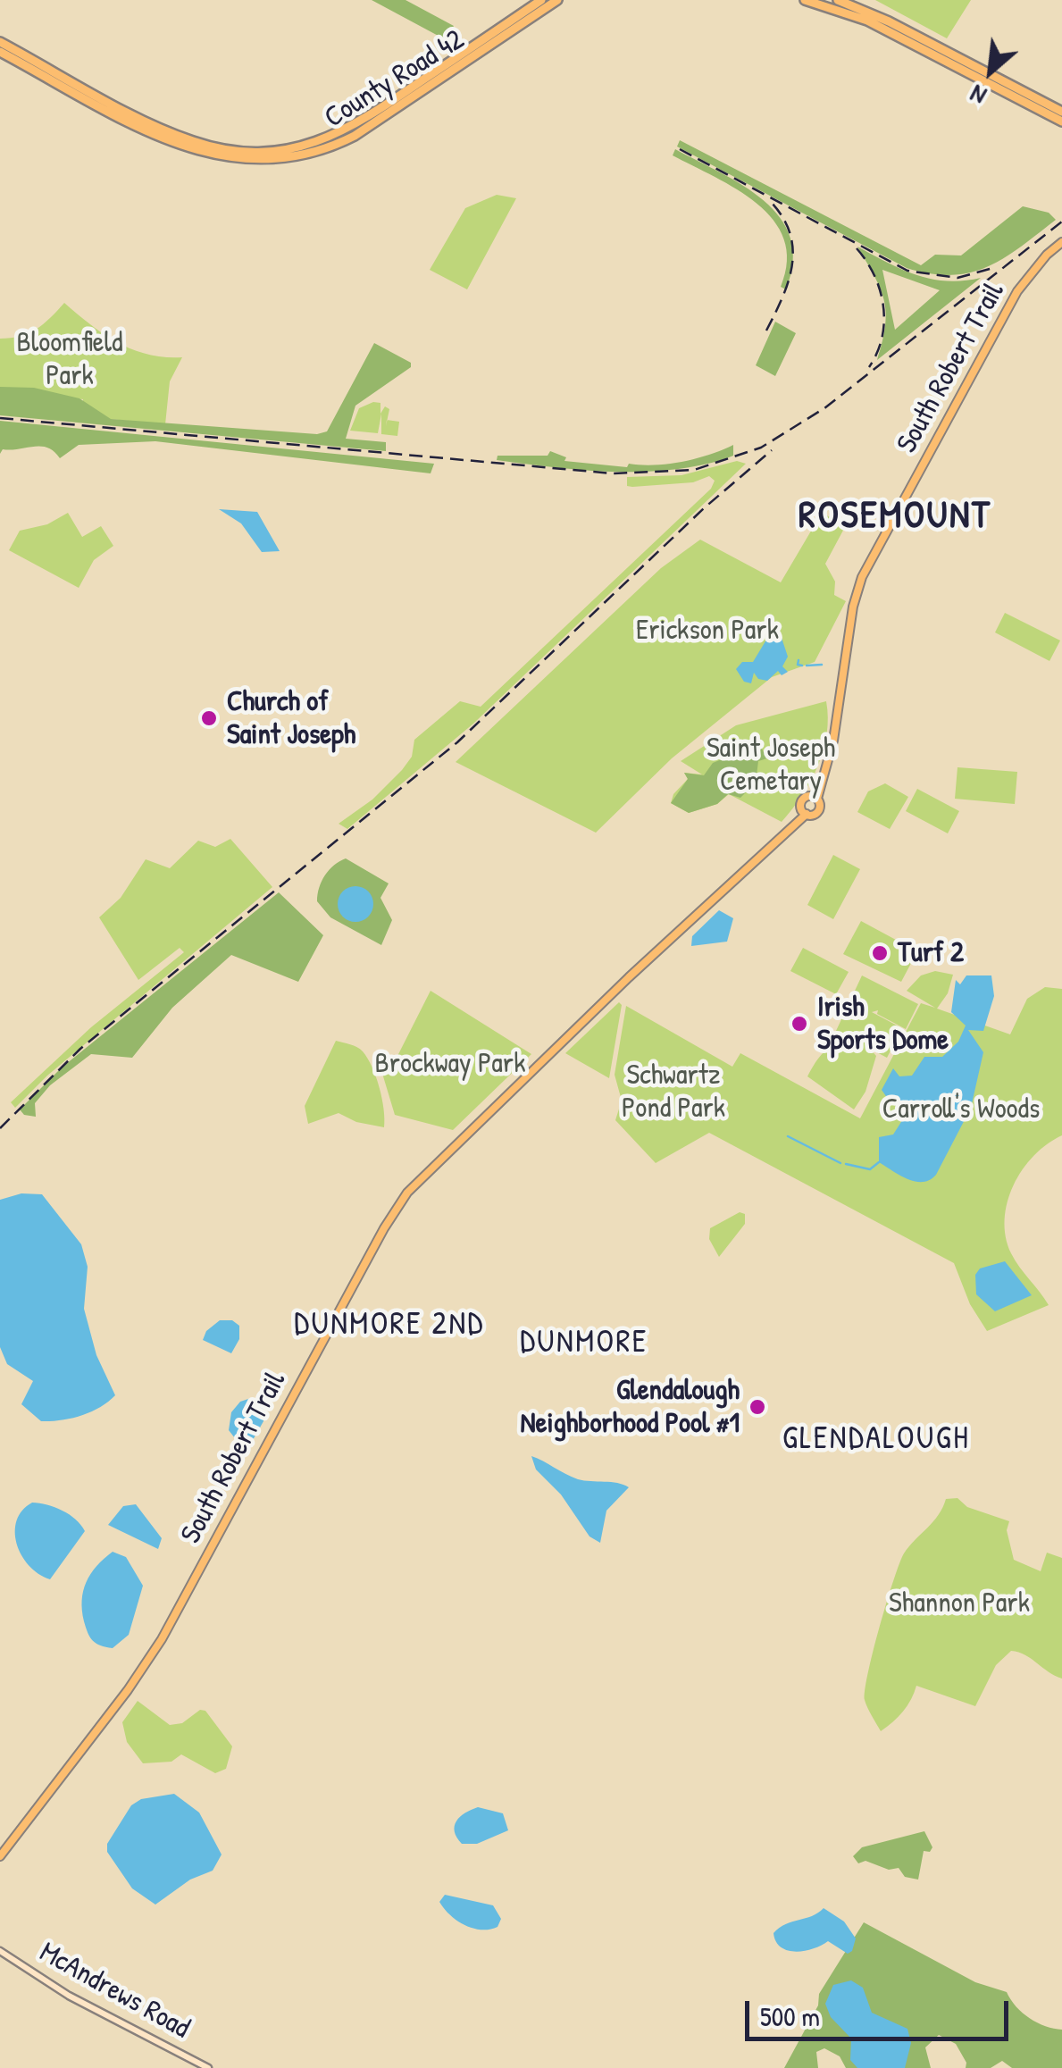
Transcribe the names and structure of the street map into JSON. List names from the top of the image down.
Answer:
{
  "streets": {
    "highway": ["County Road 42"],
    "main road": ["South Robert Trail", "McAndrews Road"]
  },
  "districts": [
    "ROSEMOUNT",
    "DUNMORE 2ND",
    "DUNMORE",
    "GLENDALOUGH"
  ],
  "parks": [
    "Bloomfield Park",
    "Erickson Park",
    "Saint Joseph Cemetary",
    "Brockway Park",
    "Schwartz Pond Park",
    "Carroll's Woods",
    "Shannon Park"
  ],
  "places": [
    "Church of Saint Joseph",
    "Turf 2",
    "Irish Sports Dome",
    "Glendalough Neighborhood Pool #1"
  ],
  "scale_bar": "500 m",
  "north": "bottom left"
}
